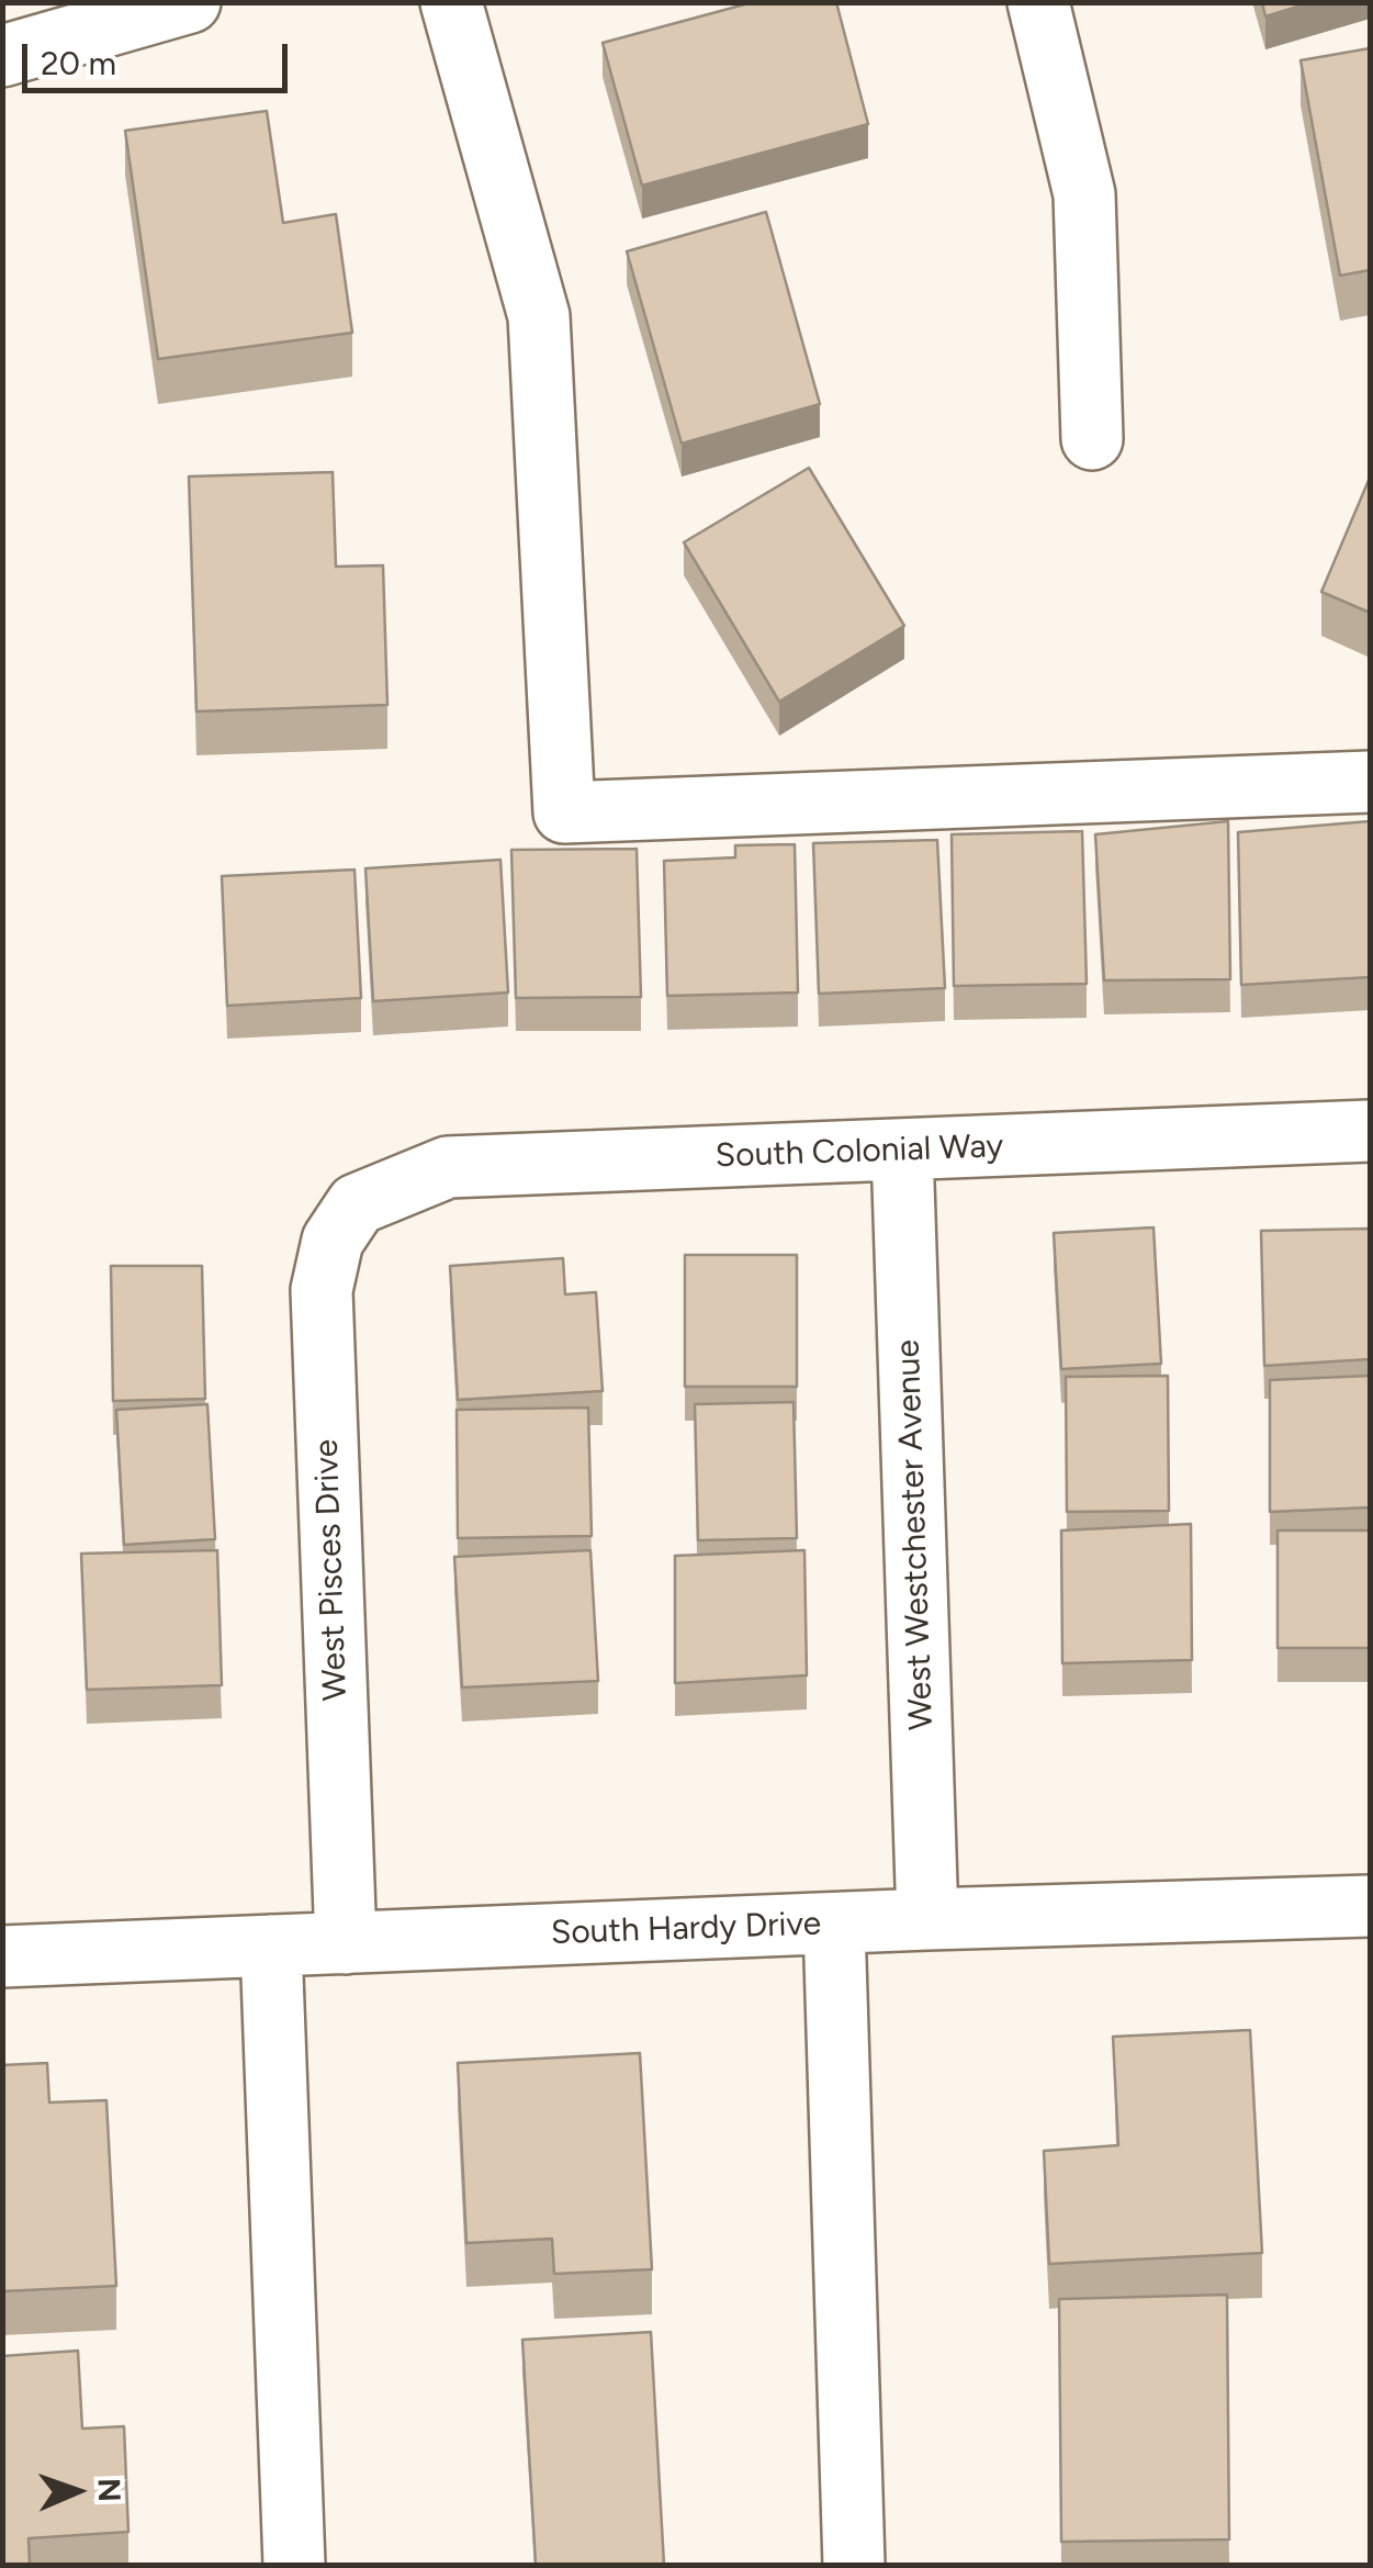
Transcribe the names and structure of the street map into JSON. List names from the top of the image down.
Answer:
{
  "streets": {
    "street": [
      "South Colonial Way",
      "West Westchester Avenue",
      "West Pisces Drive",
      "South Hardy Drive"
    ]
  },
  "crossings": [
    ["South Colonial Way", "West Westchester Avenue"],
    ["South Colonial Way", "West Pisces Drive"],
    ["West Westchester Avenue", "South Hardy Drive"],
    ["West Pisces Drive", "South Hardy Drive"]
  ],
  "scale_bar": "20 m",
  "north": "right"
}
